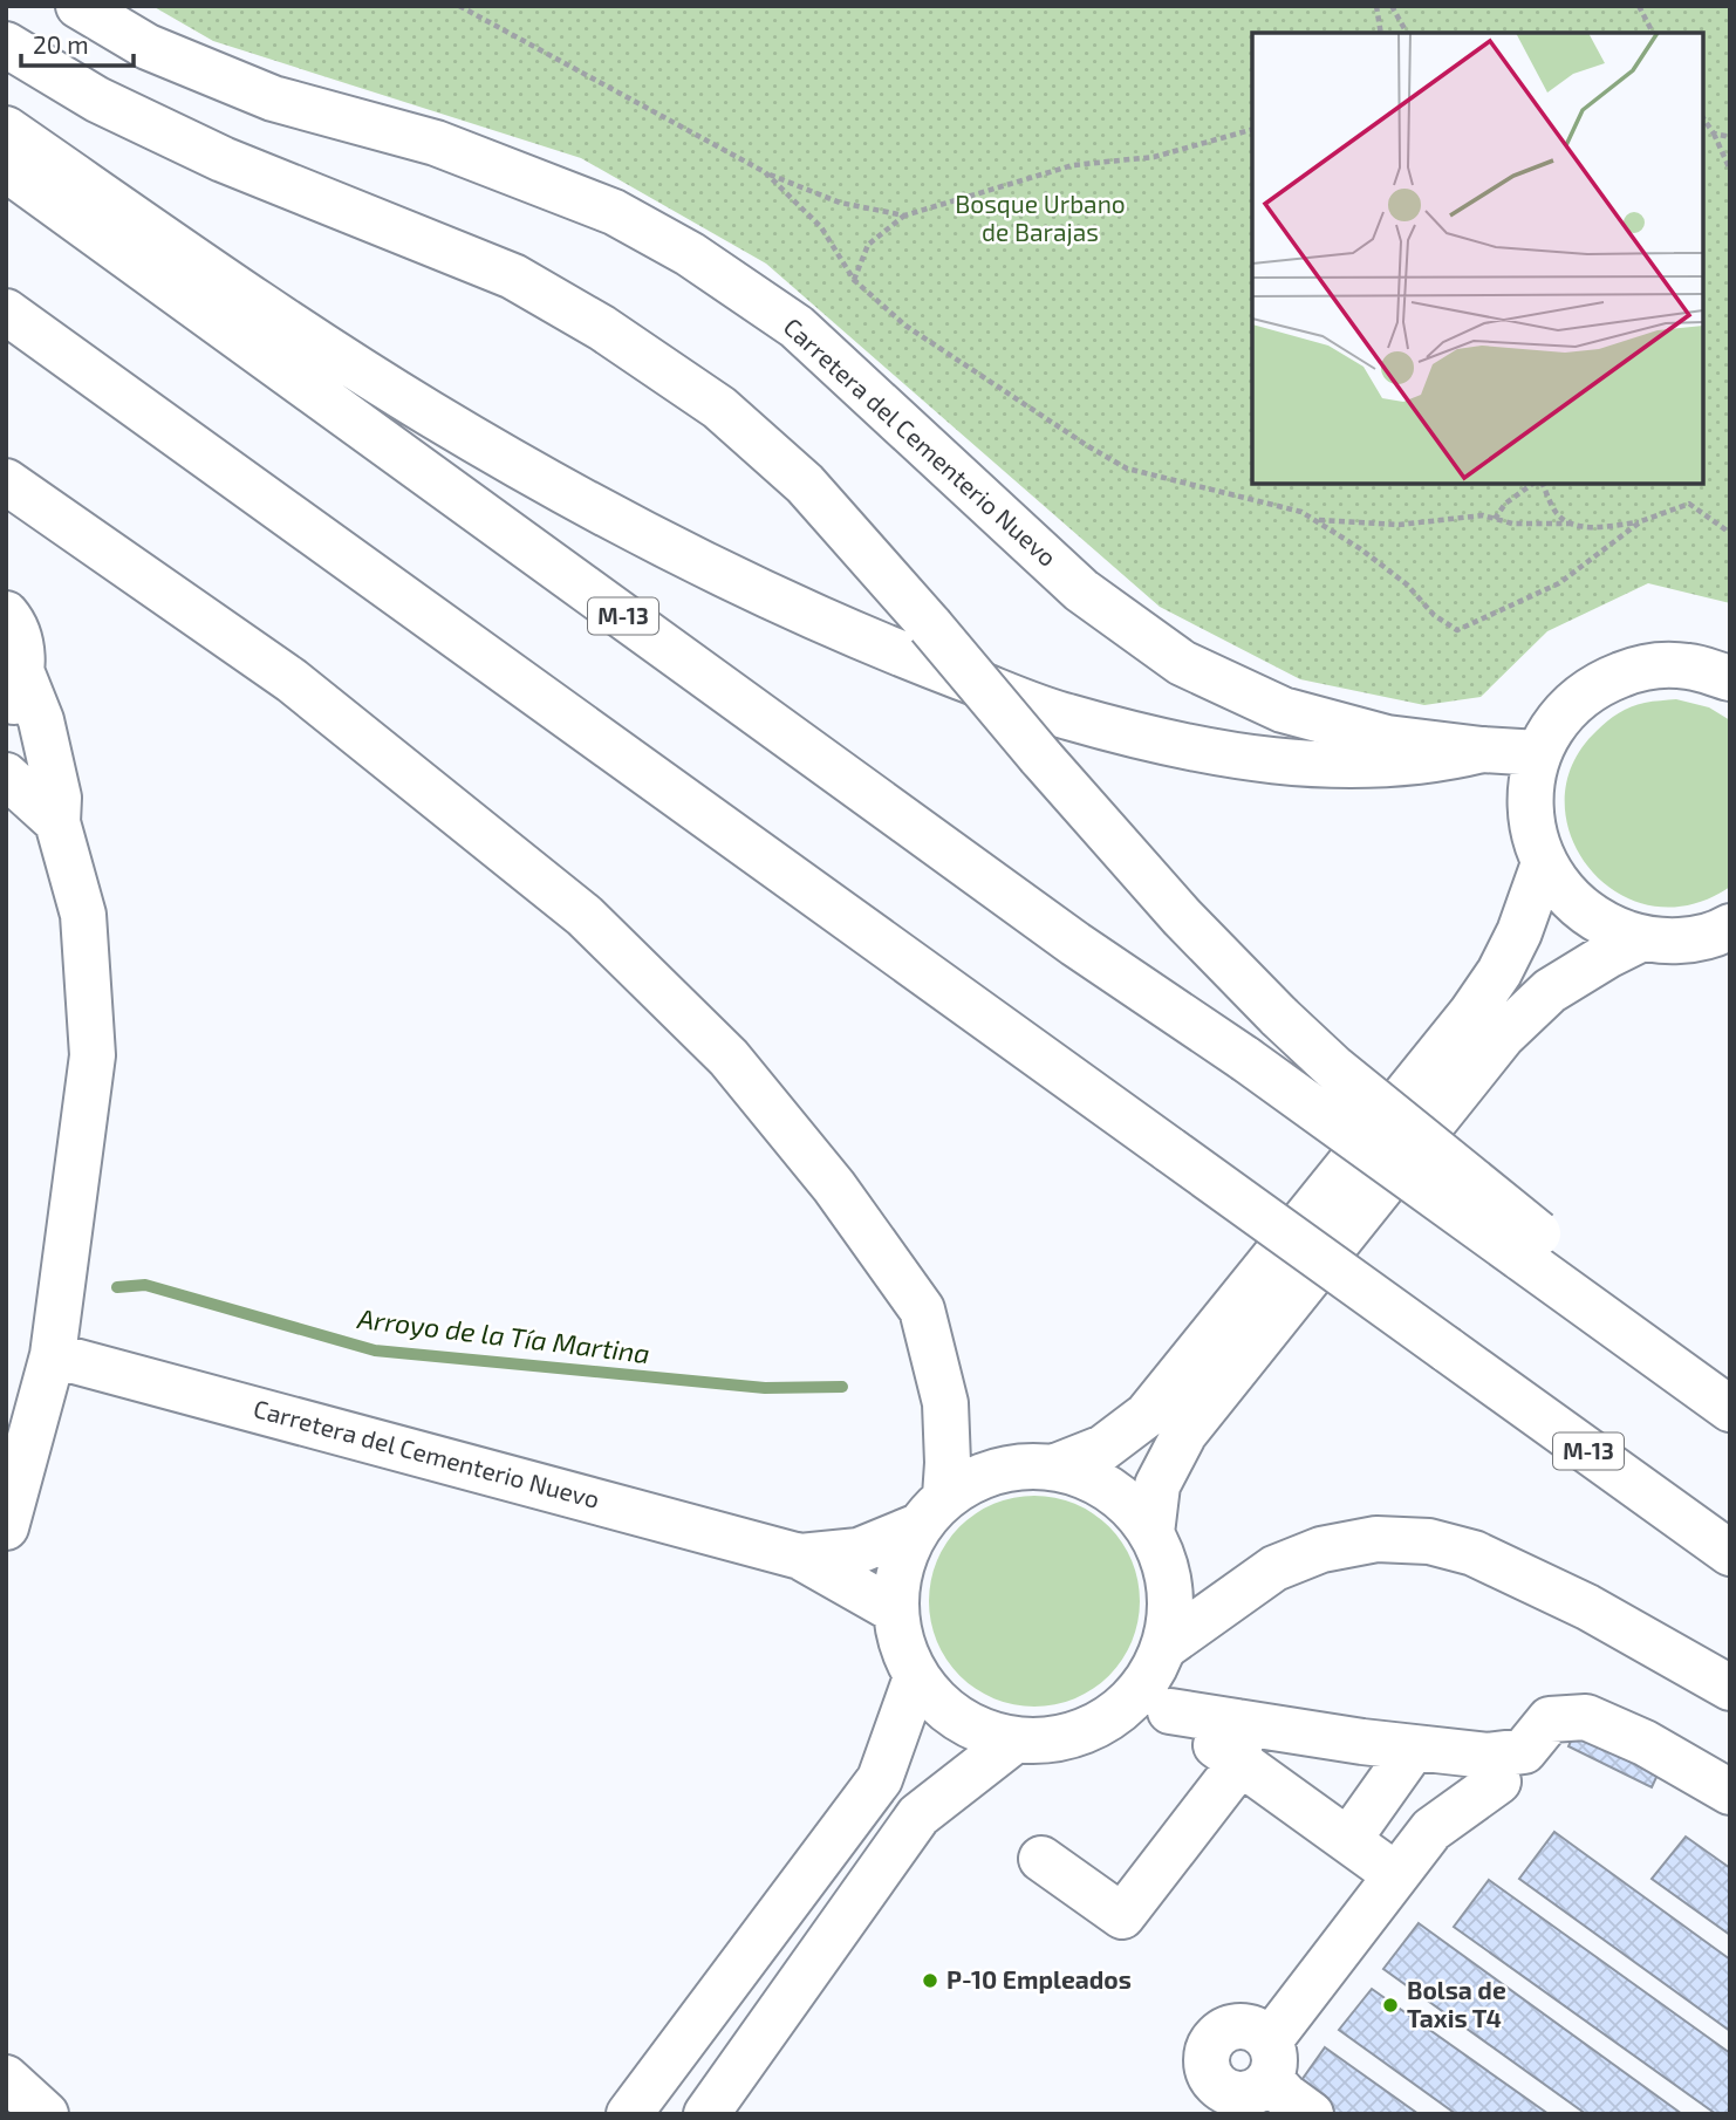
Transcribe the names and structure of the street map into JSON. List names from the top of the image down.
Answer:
{
  "streets": {
    "main road": ["Carretera del Cementerio Nuevo", "M-13"]
  },
  "water": ["Arroyo de la Tía Martina"],
  "parks": ["Bosque Urbano de Barajas"],
  "places": ["P-10 Empleados", "Bolsa de Taxis T4"],
  "scale_bar": "20 m"
}
